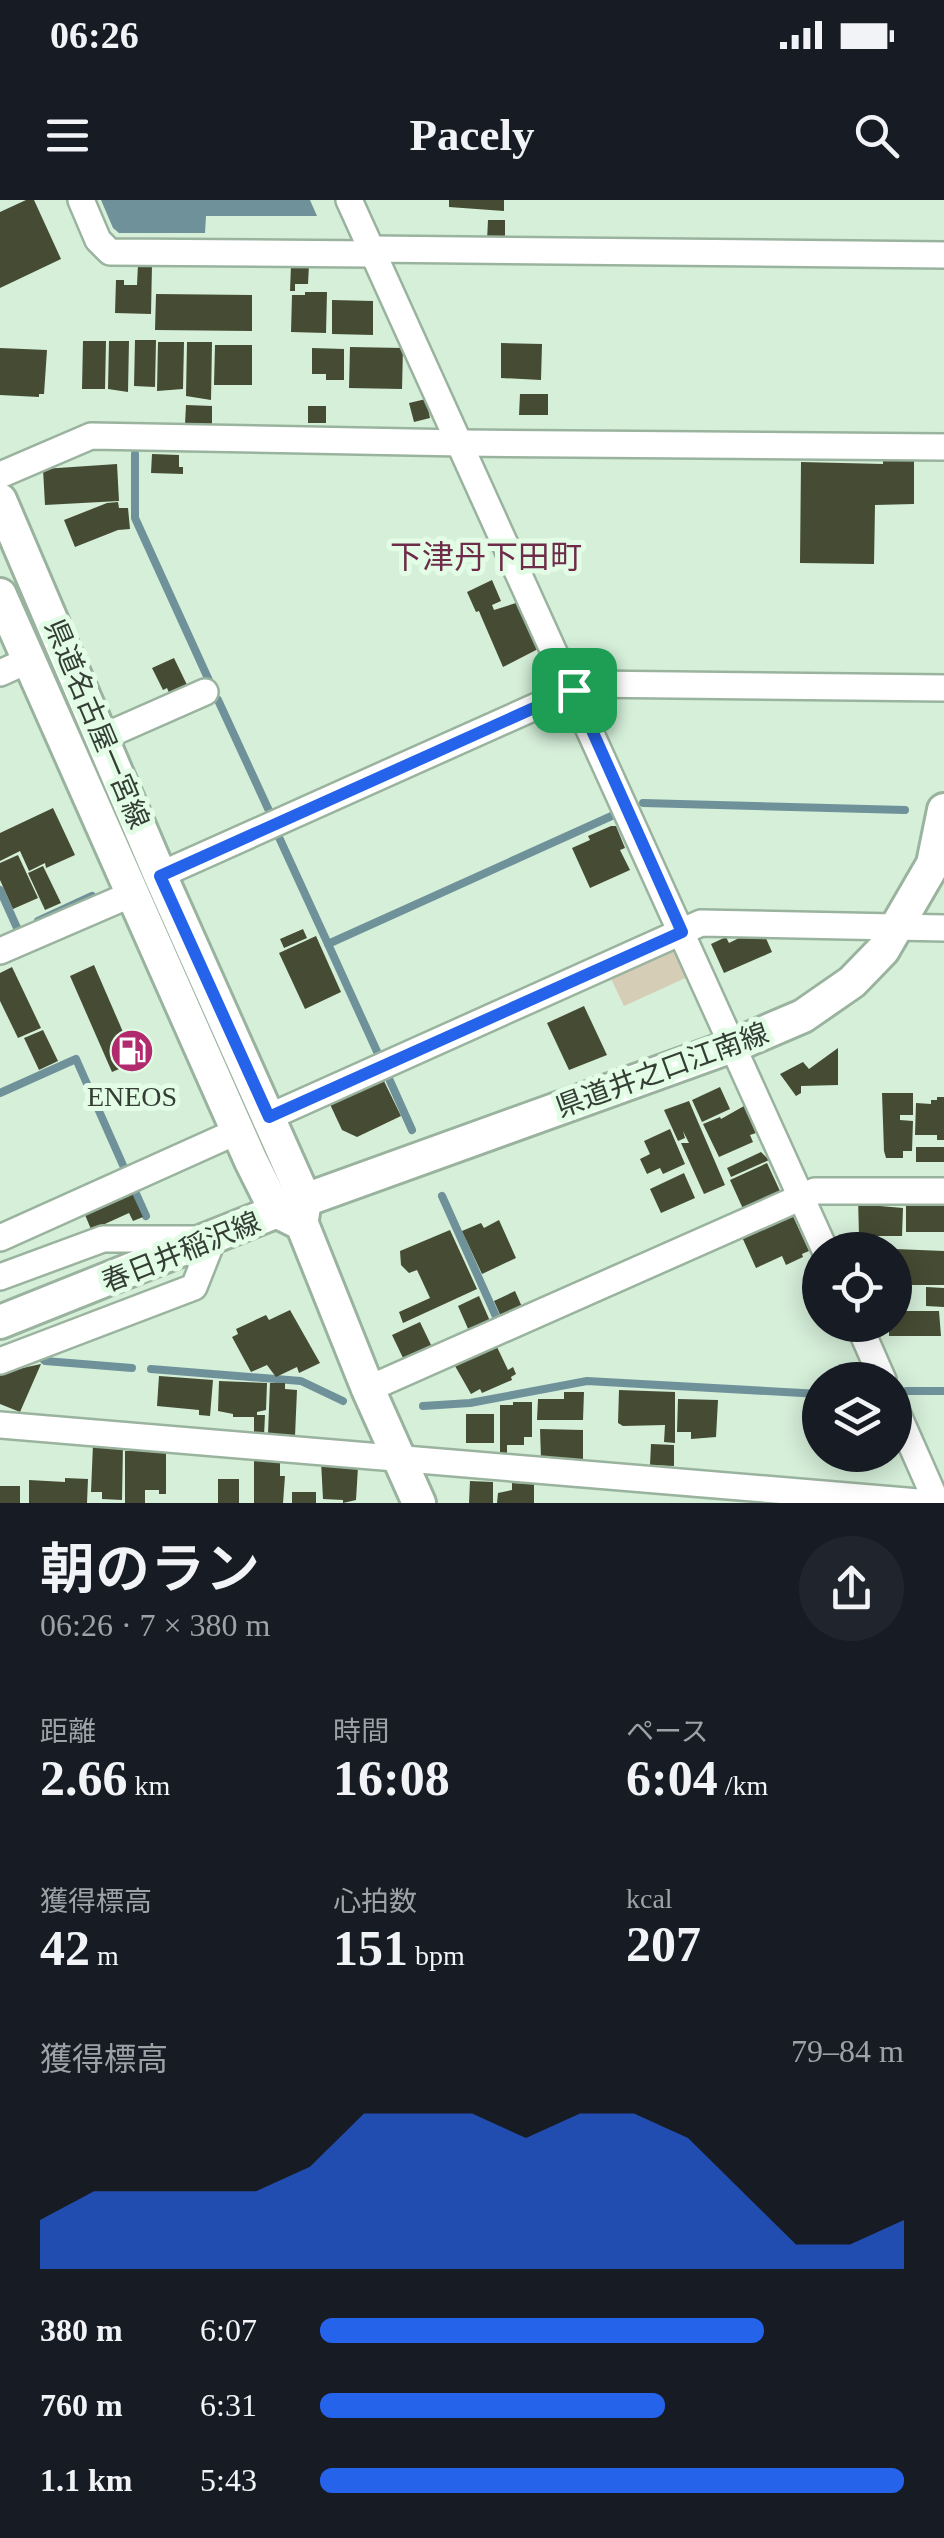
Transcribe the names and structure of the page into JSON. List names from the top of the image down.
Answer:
{
  "streets": {
    "main road": ["県道名古屋一宮線", "県道井之口江南線", "春日井稲沢線"]
  },
  "crossings": [
    ["県道名古屋一宮線", "県道井之口江南線"],
    ["県道名古屋一宮線", "春日井稲沢線"],
    ["県道井之口江南線", "春日井稲沢線"]
  ],
  "districts": ["下津丹下田町"],
  "places": {
    "fuel station": ["ENEOS"]
  },
  "page": {
    "status": "06:26",
    "header": "Pacely",
    "heading": ["朝のラン", "06:26 · 7 × 380 m"],
    "stats": [
      ["距離", "2.66 km"],
      ["時間", "16:08"],
      ["ペース", "6:04 /km"],
      ["獲得標高", "42 m"],
      ["心拍数", "151 bpm"],
      ["kcal", "207"]
    ],
    "chart": ["獲得標高", "79–84 m"],
    "list": [
      {
        "name": "380 m",
        "note": "6:07"
      },
      {
        "name": "760 m",
        "note": "6:31"
      },
      {
        "name": "1.1 km",
        "note": "5:43"
      }
    ]
  }
}
